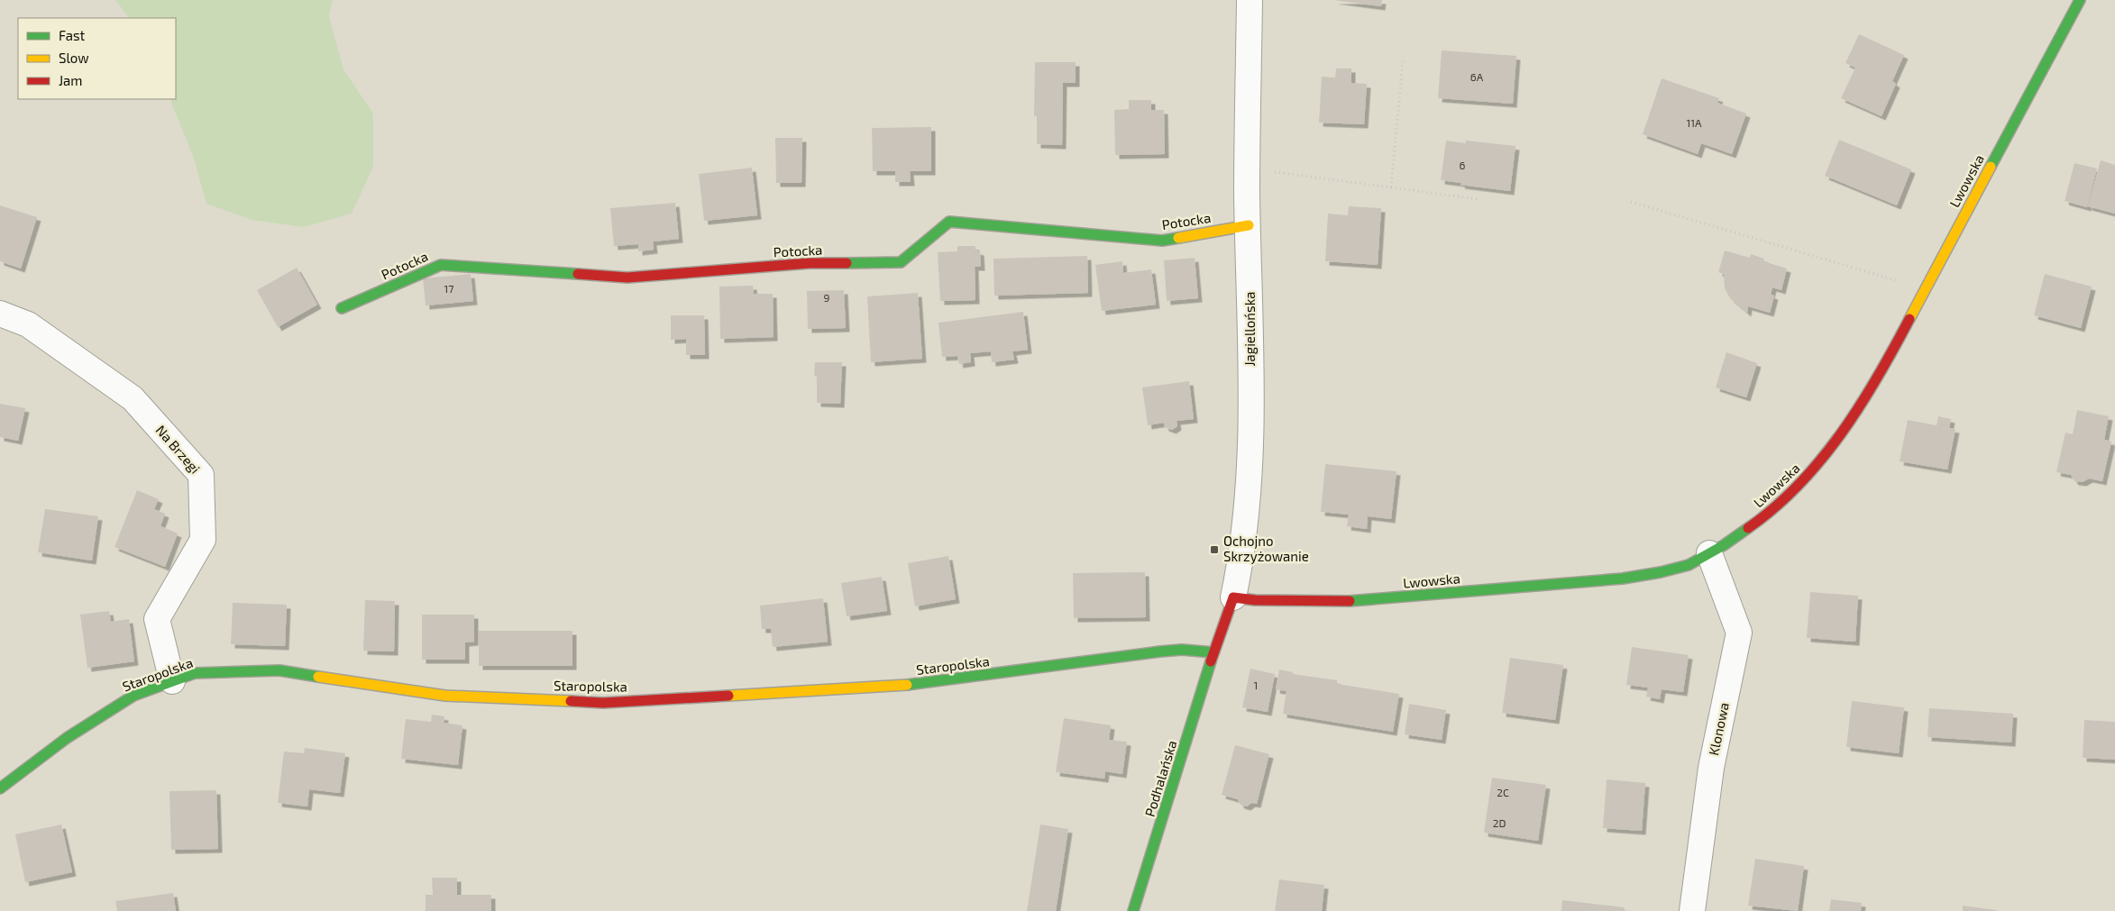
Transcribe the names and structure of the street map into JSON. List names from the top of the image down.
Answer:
{
  "streets": {
    "street": [
      "Lwowska",
      "Potocka",
      "Jagiellońska",
      "Na Brzegi",
      "Staropolska",
      "Klonowa",
      "Podhalańska"
    ]
  },
  "crossings": [
    ["Lwowska", "Jagiellońska"],
    ["Lwowska", "Klonowa"],
    ["Potocka", "Jagiellońska"],
    ["Jagiellońska", "Staropolska"],
    ["Jagiellońska", "Podhalańska"],
    ["Na Brzegi", "Staropolska"],
    ["Staropolska", "Podhalańska"]
  ],
  "places": {
    "transit": ["Ochojno Skrzyżowanie"]
  },
  "house_numbers": [
    "6A",
    "11A",
    "6",
    "17",
    "9",
    "1",
    "2C",
    "2D"
  ],
  "legend": ["Fast", "Slow", "Jam"]
}
